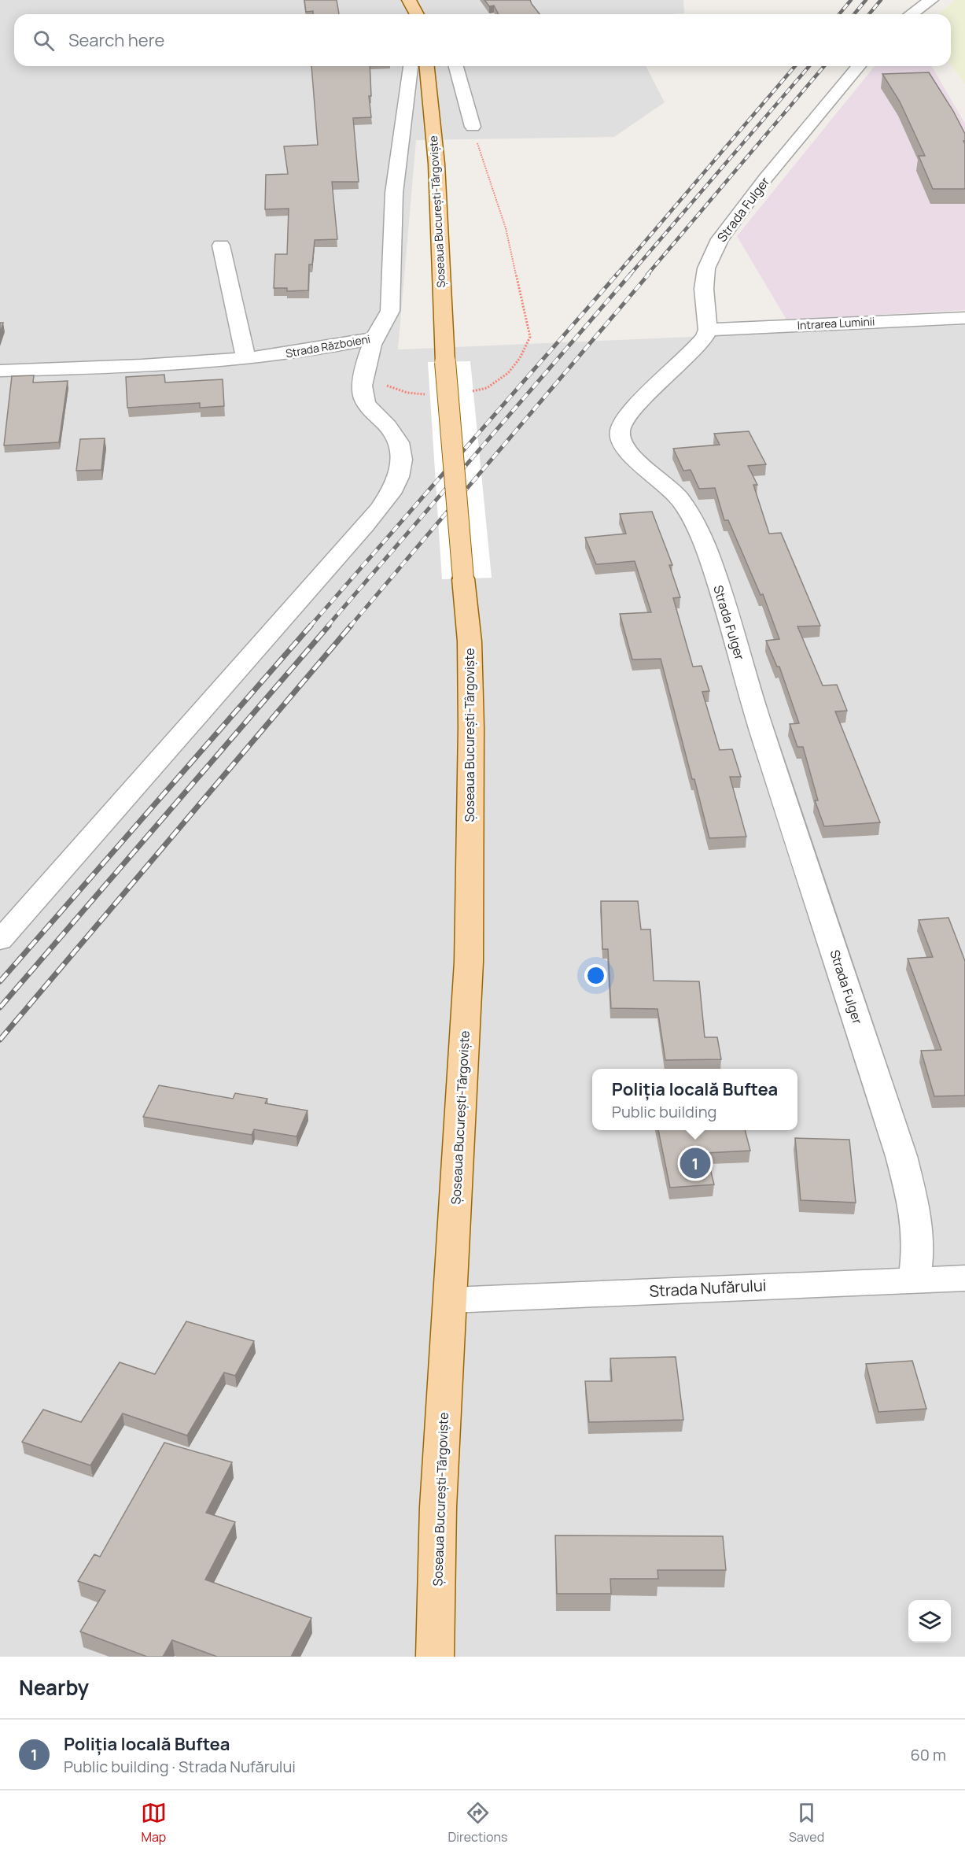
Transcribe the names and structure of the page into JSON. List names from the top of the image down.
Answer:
{
  "streets": {
    "main road": ["Șoseaua București-Târgoviște"],
    "street": [
      "Strada Fulger",
      "Intrarea Luminii",
      "Strada Războieni",
      "Strada Nufărului"
    ]
  },
  "crossings": [
    ["Strada Fulger", "Intrarea Luminii"],
    ["Strada Fulger", "Strada Nufărului"],
    ["Șoseaua București-Târgoviște", "Strada Nufărului"]
  ],
  "page": {
    "search": "Search here",
    "popup": ["Poliția locală Buftea", "Public building"],
    "pins": "1",
    "heading": "Nearby",
    "list": [
      {
        "mark": "1",
        "name": "Poliția locală Buftea",
        "note": "Public building · Strada Nufărului",
        "value": "60 m"
      }
    ],
    "nav": ["Map", "Directions", "Saved"]
  }
}
